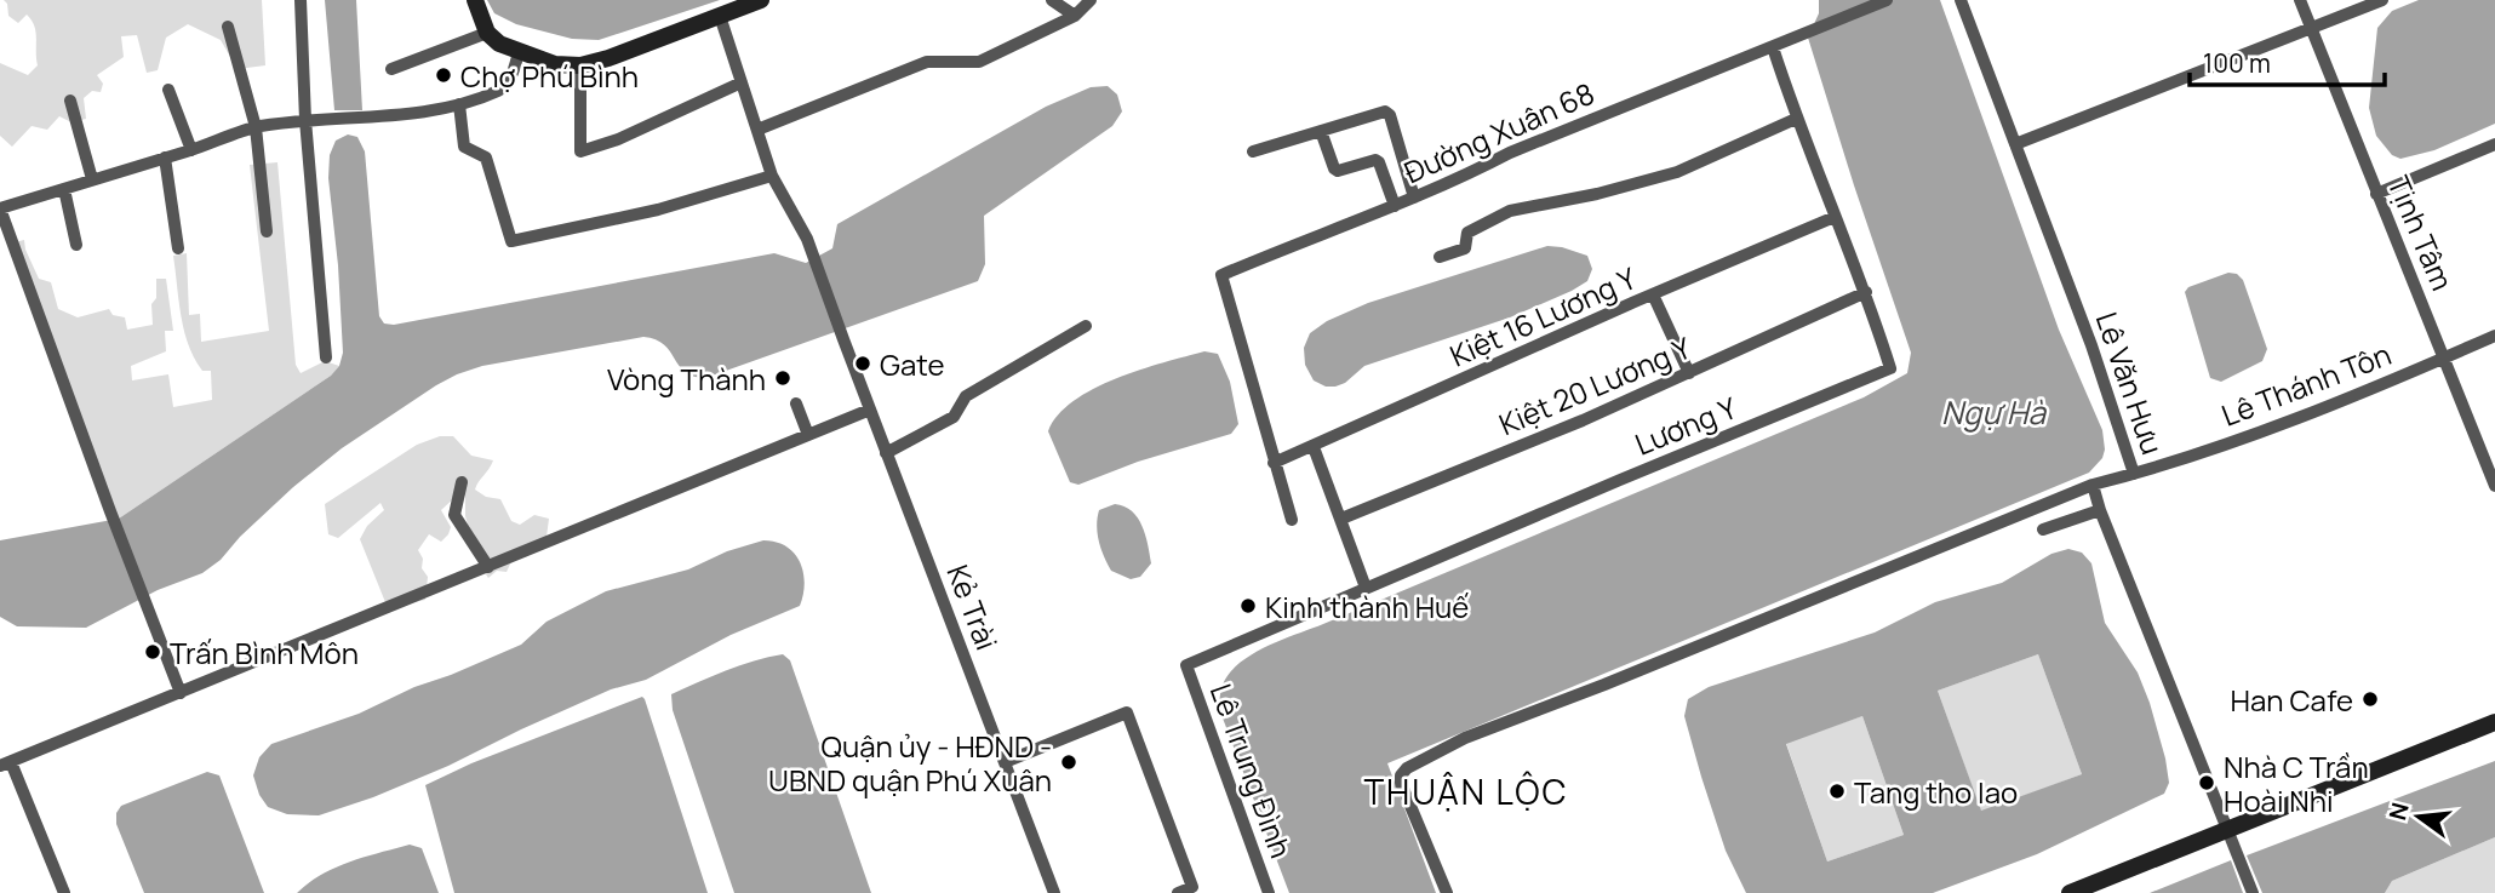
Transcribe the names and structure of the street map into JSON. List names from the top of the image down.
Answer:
{
  "streets": {
    "street": [
      "Đường Xuân 68",
      "Tịnh Tâm",
      "Kiệt 16 Lương Y",
      "Lê Văn Hưu",
      "Lê Thánh Tôn",
      "Kiệt 20 Lương Y",
      "Lương Y",
      "Kẻ Trài",
      "Lê Trung Đình"
    ]
  },
  "crossings": [
    ["Đường Xuân 68", "Kiệt 16 Lương Y"],
    ["Đường Xuân 68", "Lương Y"],
    ["Tịnh Tâm", "Lê Thánh Tôn"],
    ["Kiệt 16 Lương Y", "Lương Y"],
    ["Lê Văn Hưu", "Lê Thánh Tôn"],
    ["Kiệt 20 Lương Y", "Lương Y"],
    ["Lương Y", "Lê Trung Đình"]
  ],
  "districts": ["THUẬN LỘC"],
  "water": ["Ngự Hà"],
  "places": [
    "Chợ Phú Bình",
    "Gate",
    "Vòng Thành",
    "Kinh thành Huế",
    "Trấn Bình Môn",
    "Han Cafe",
    "Quận ủy - HĐND - UBND quận Phú Xuân",
    "Nhà C Trần Hoài Nhi",
    "Tang tho lao"
  ],
  "scale_bar": "100 m",
  "north": "left"
}
